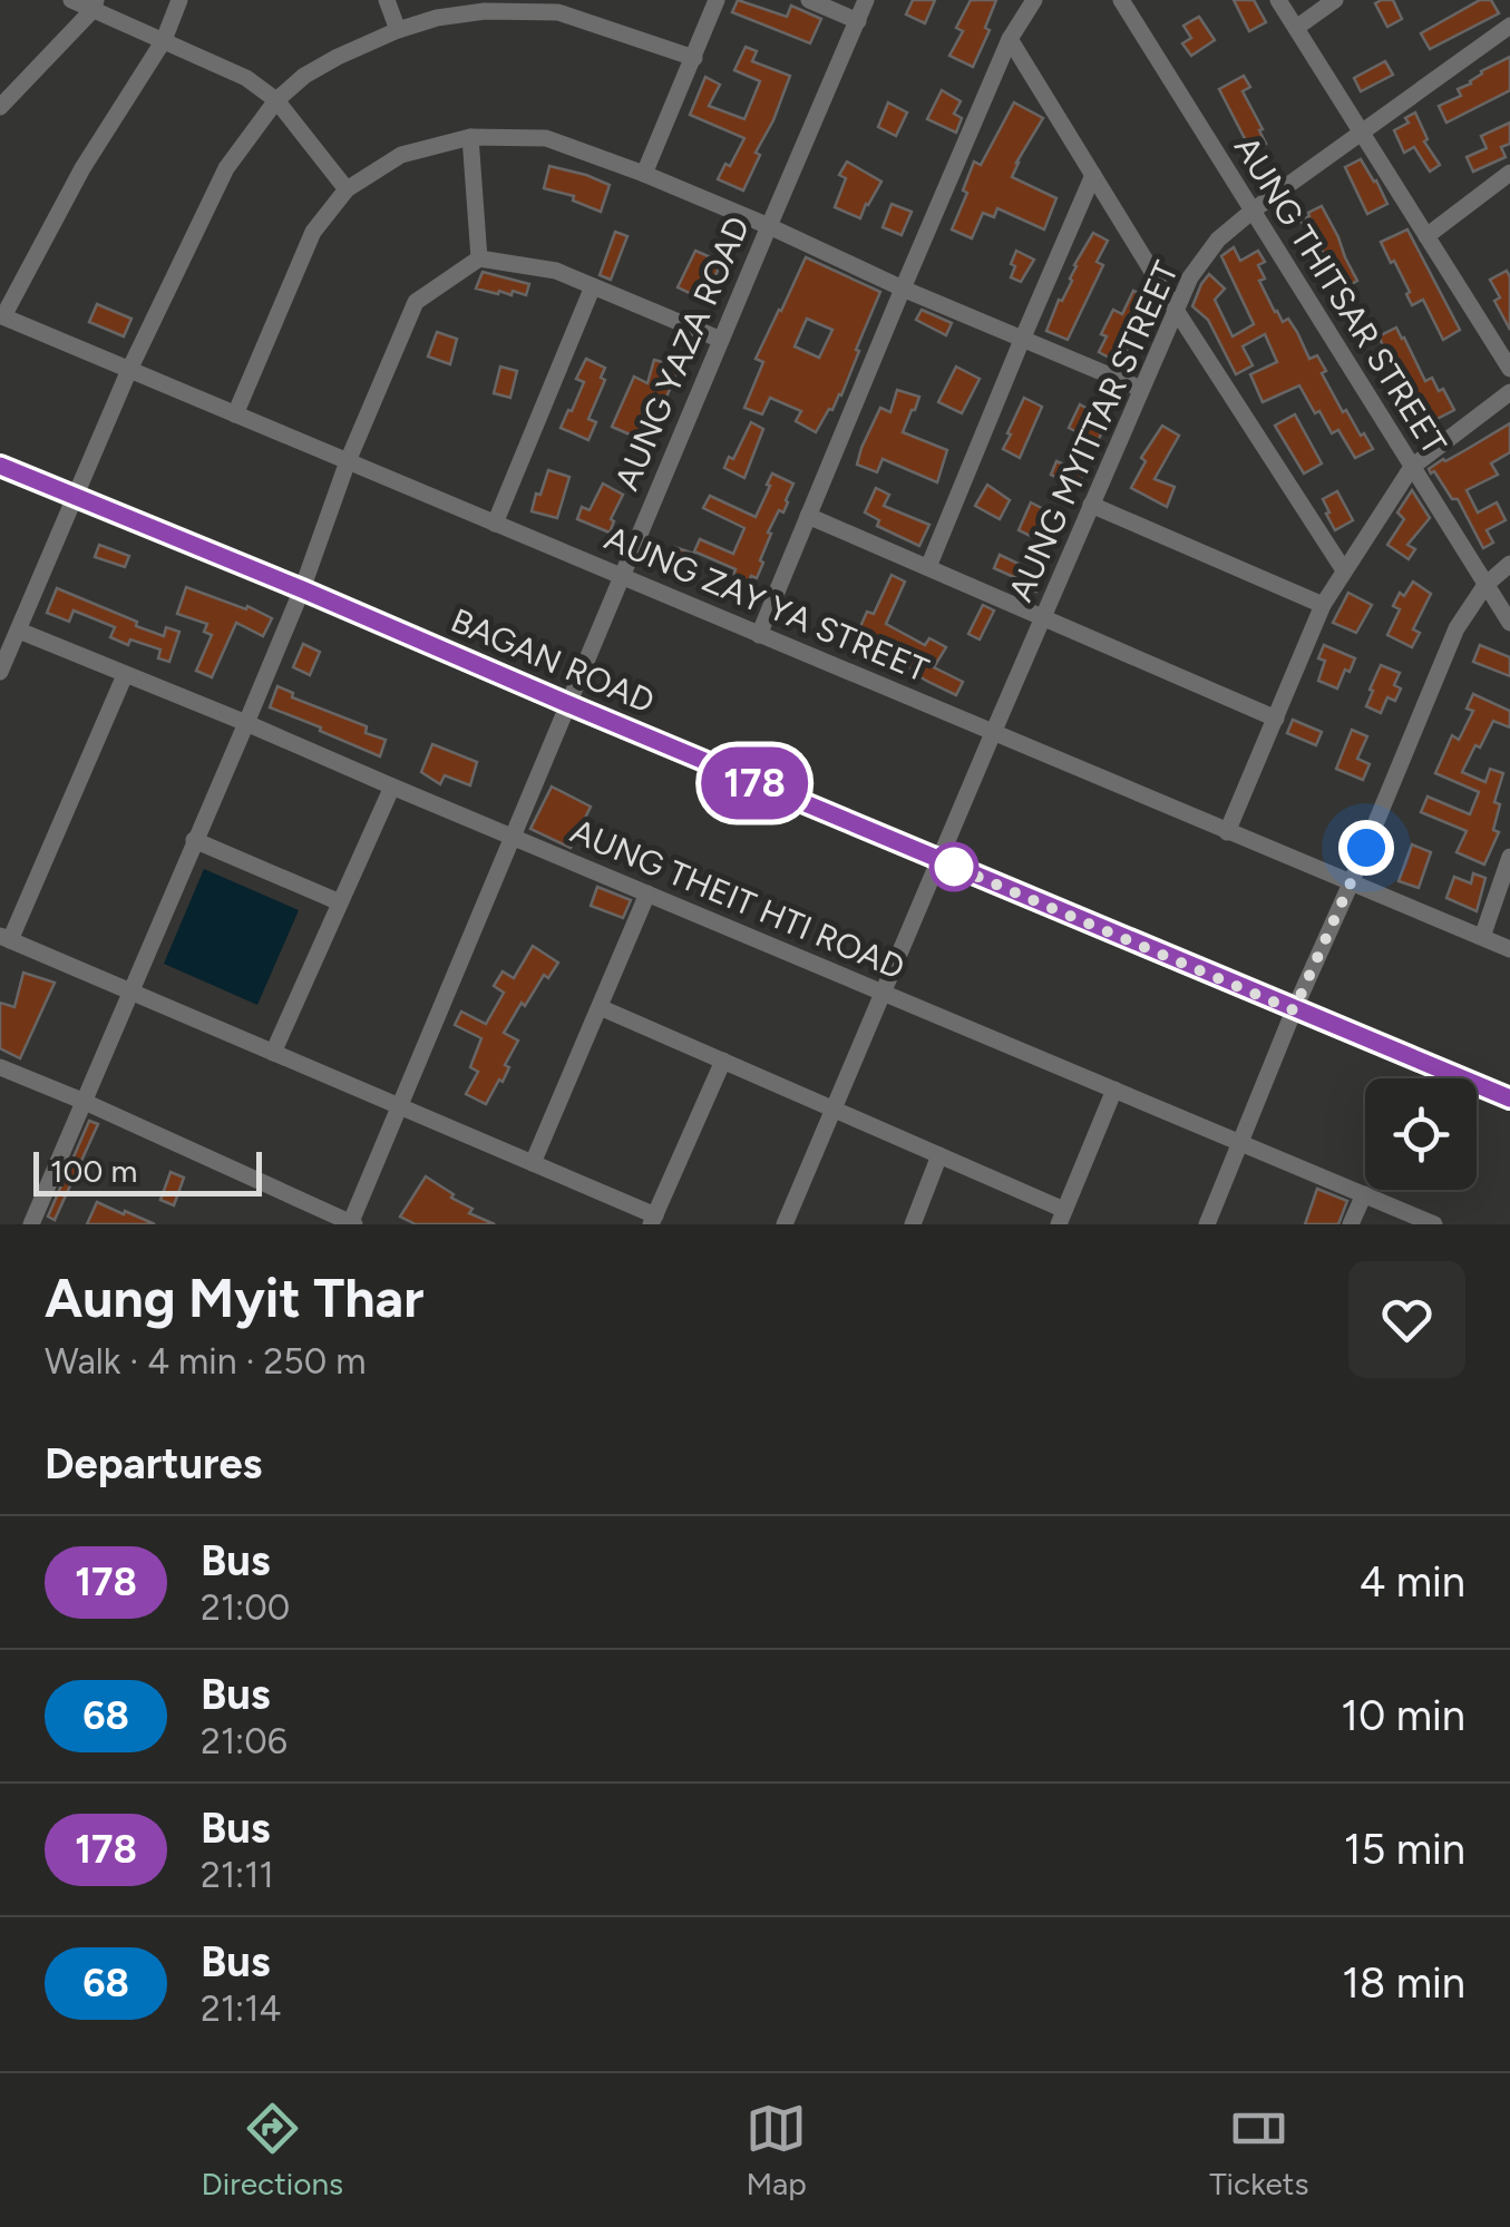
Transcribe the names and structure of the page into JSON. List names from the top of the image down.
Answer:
{
  "streets": {
    "street": [
      "AUNG THITSAR STREET",
      "AUNG YAZA ROAD",
      "AUNG MYITTAR STREET",
      "AUNG ZAY YA STREET",
      "BAGAN ROAD",
      "AUNG THEIT HTI ROAD"
    ]
  },
  "crossings": [
    ["AUNG THITSAR STREET", "AUNG MYITTAR STREET"],
    ["AUNG YAZA ROAD", "AUNG ZAY YA STREET"],
    ["AUNG YAZA ROAD", "BAGAN ROAD"],
    ["AUNG YAZA ROAD", "AUNG THEIT HTI ROAD"],
    ["AUNG MYITTAR STREET", "AUNG ZAY YA STREET"],
    ["AUNG MYITTAR STREET", "BAGAN ROAD"],
    ["AUNG MYITTAR STREET", "AUNG THEIT HTI ROAD"]
  ],
  "lines": ["bus line 178"],
  "scale_bar": "100 m",
  "page": {
    "on_map": "178",
    "scale": "100 m",
    "heading": [
      ["Aung Myit Thar", "Walk · 4 min · 250 m"],
      "Departures"
    ],
    "list": [
      {
        "mark": "178",
        "name": "Bus",
        "note": "21:00",
        "value": "4 min"
      },
      {
        "mark": "68",
        "name": "Bus",
        "note": "21:06",
        "value": "10 min"
      },
      {
        "mark": "178",
        "name": "Bus",
        "note": "21:11",
        "value": "15 min"
      },
      {
        "mark": "68",
        "name": "Bus",
        "note": "21:14",
        "value": "18 min"
      }
    ],
    "tabs": ["Directions", "Map", "Tickets"]
  }
}
